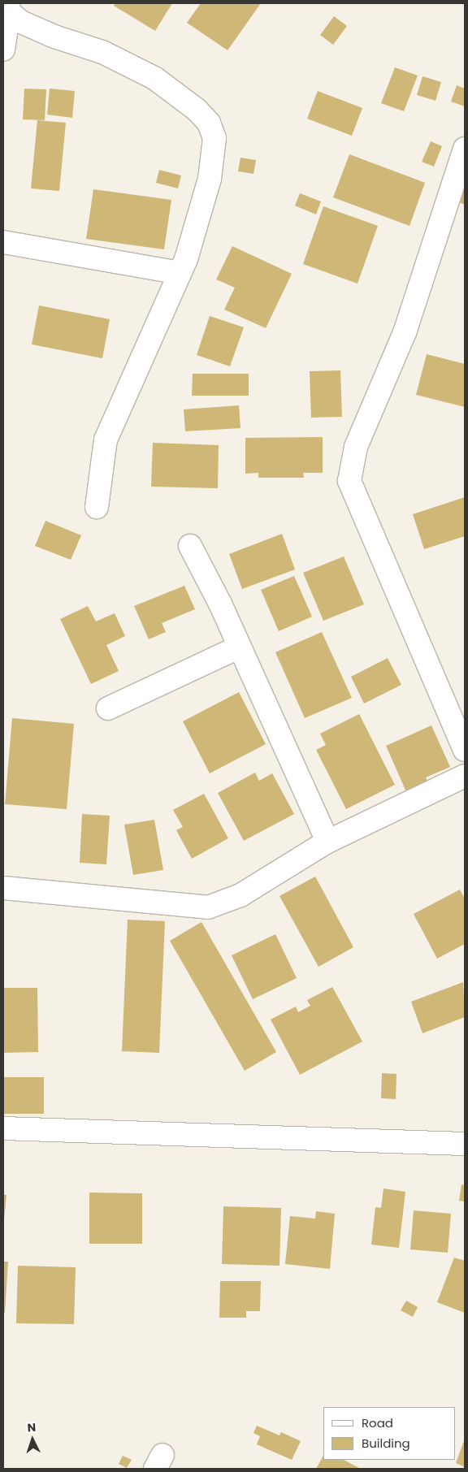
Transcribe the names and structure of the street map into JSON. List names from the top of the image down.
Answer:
{
  "legend": ["Road", "Building"],
  "north": "top"
}
